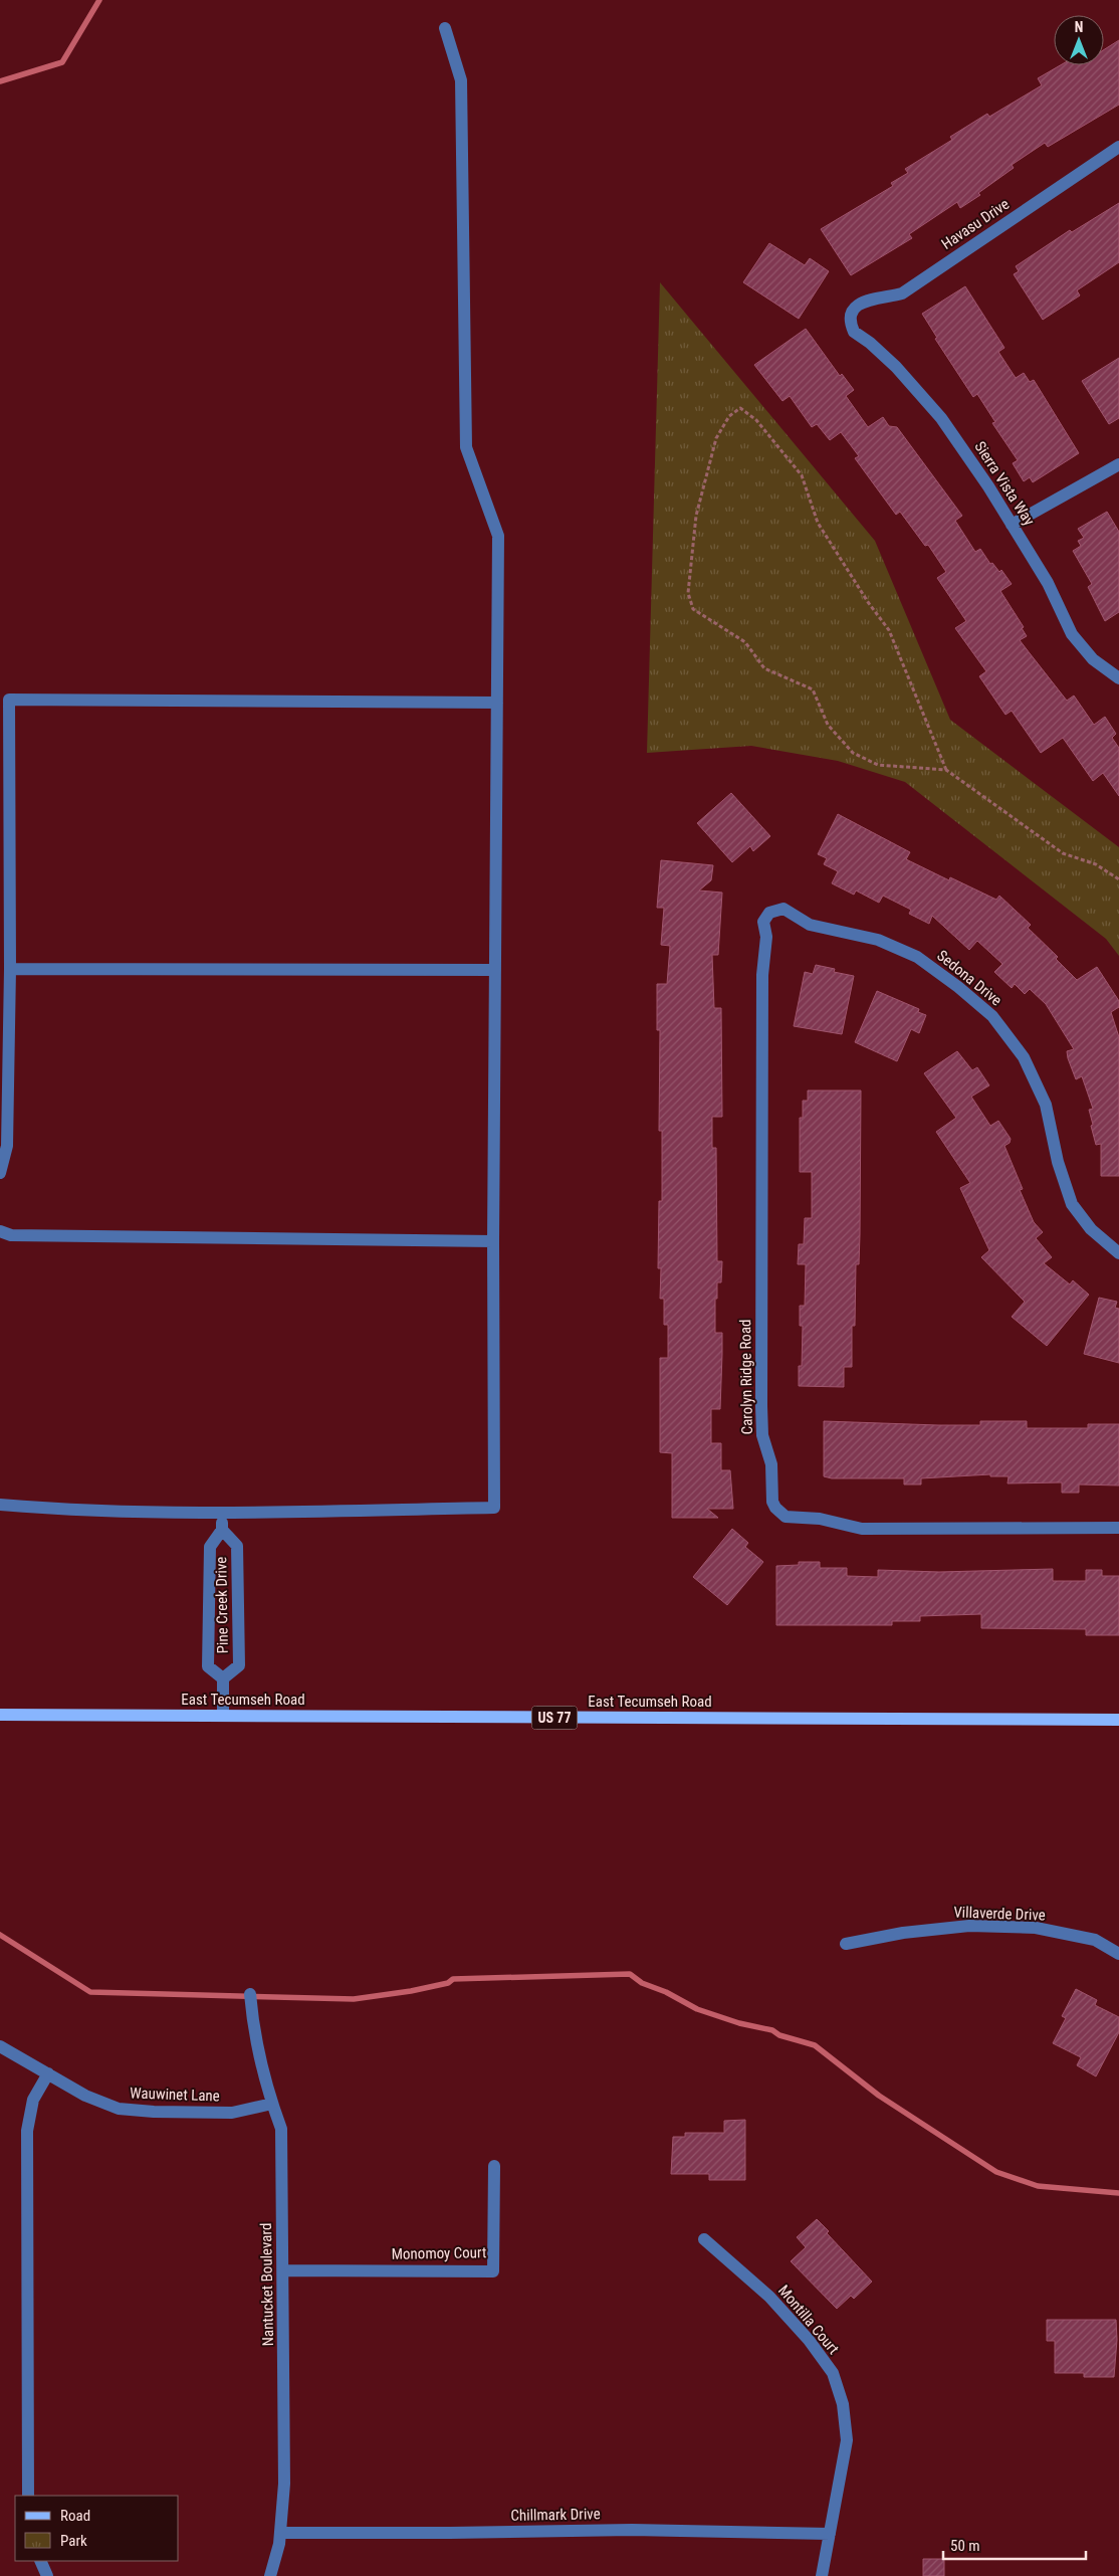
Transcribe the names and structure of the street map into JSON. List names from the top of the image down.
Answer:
{
  "streets": {
    "main road": ["East Tecumseh Road", "US 77"],
    "street": [
      "Havasu Drive",
      "Sierra Vista Way",
      "Sedona Drive",
      "Carolyn Ridge Road",
      "Pine Creek Drive",
      "Villaverde Drive",
      "Wauwinet Lane",
      "Monomoy Court",
      "Nantucket Boulevard",
      "Montilla Court",
      "Chillmark Drive"
    ]
  },
  "crossings": [
    ["Havasu Drive", "Sierra Vista Way"],
    ["Sedona Drive", "Carolyn Ridge Road"],
    ["Wauwinet Lane", "Nantucket Boulevard"],
    ["Monomoy Court", "Nantucket Boulevard"],
    ["Nantucket Boulevard", "Chillmark Drive"],
    ["Montilla Court", "Chillmark Drive"]
  ],
  "legend": ["Road", "Park"],
  "scale_bar": "50 m",
  "north": "top"
}
